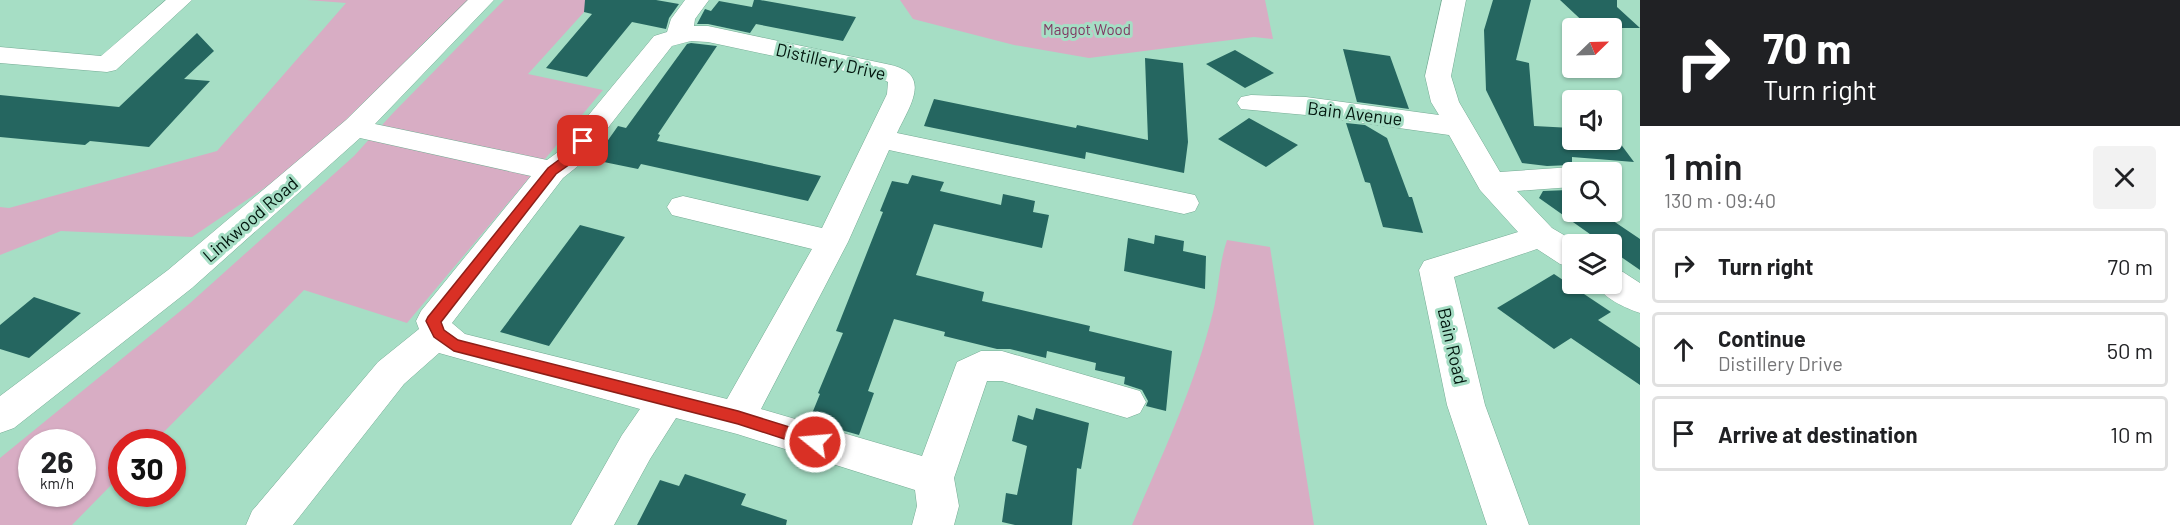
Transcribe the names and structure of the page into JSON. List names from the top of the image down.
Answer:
{
  "streets": {
    "street": [
      "Distillery Drive",
      "Bain Avenue",
      "Linkwood Road",
      "Bain Road"
    ]
  },
  "parks": ["Maggot Wood"],
  "north": "top right",
  "page": {
    "turn": ["70 m", "Turn right"],
    "heading": ["1 min", "130 m · 09:40"],
    "list": [
      {
        "name": "Turn right",
        "value": "70 m"
      },
      {
        "name": "Continue",
        "note": "Distillery Drive",
        "value": "50 m"
      },
      {
        "name": "Arrive at destination",
        "value": "10 m"
      }
    ],
    "speed": "26 km/h",
    "limit": "30"
  }
}
